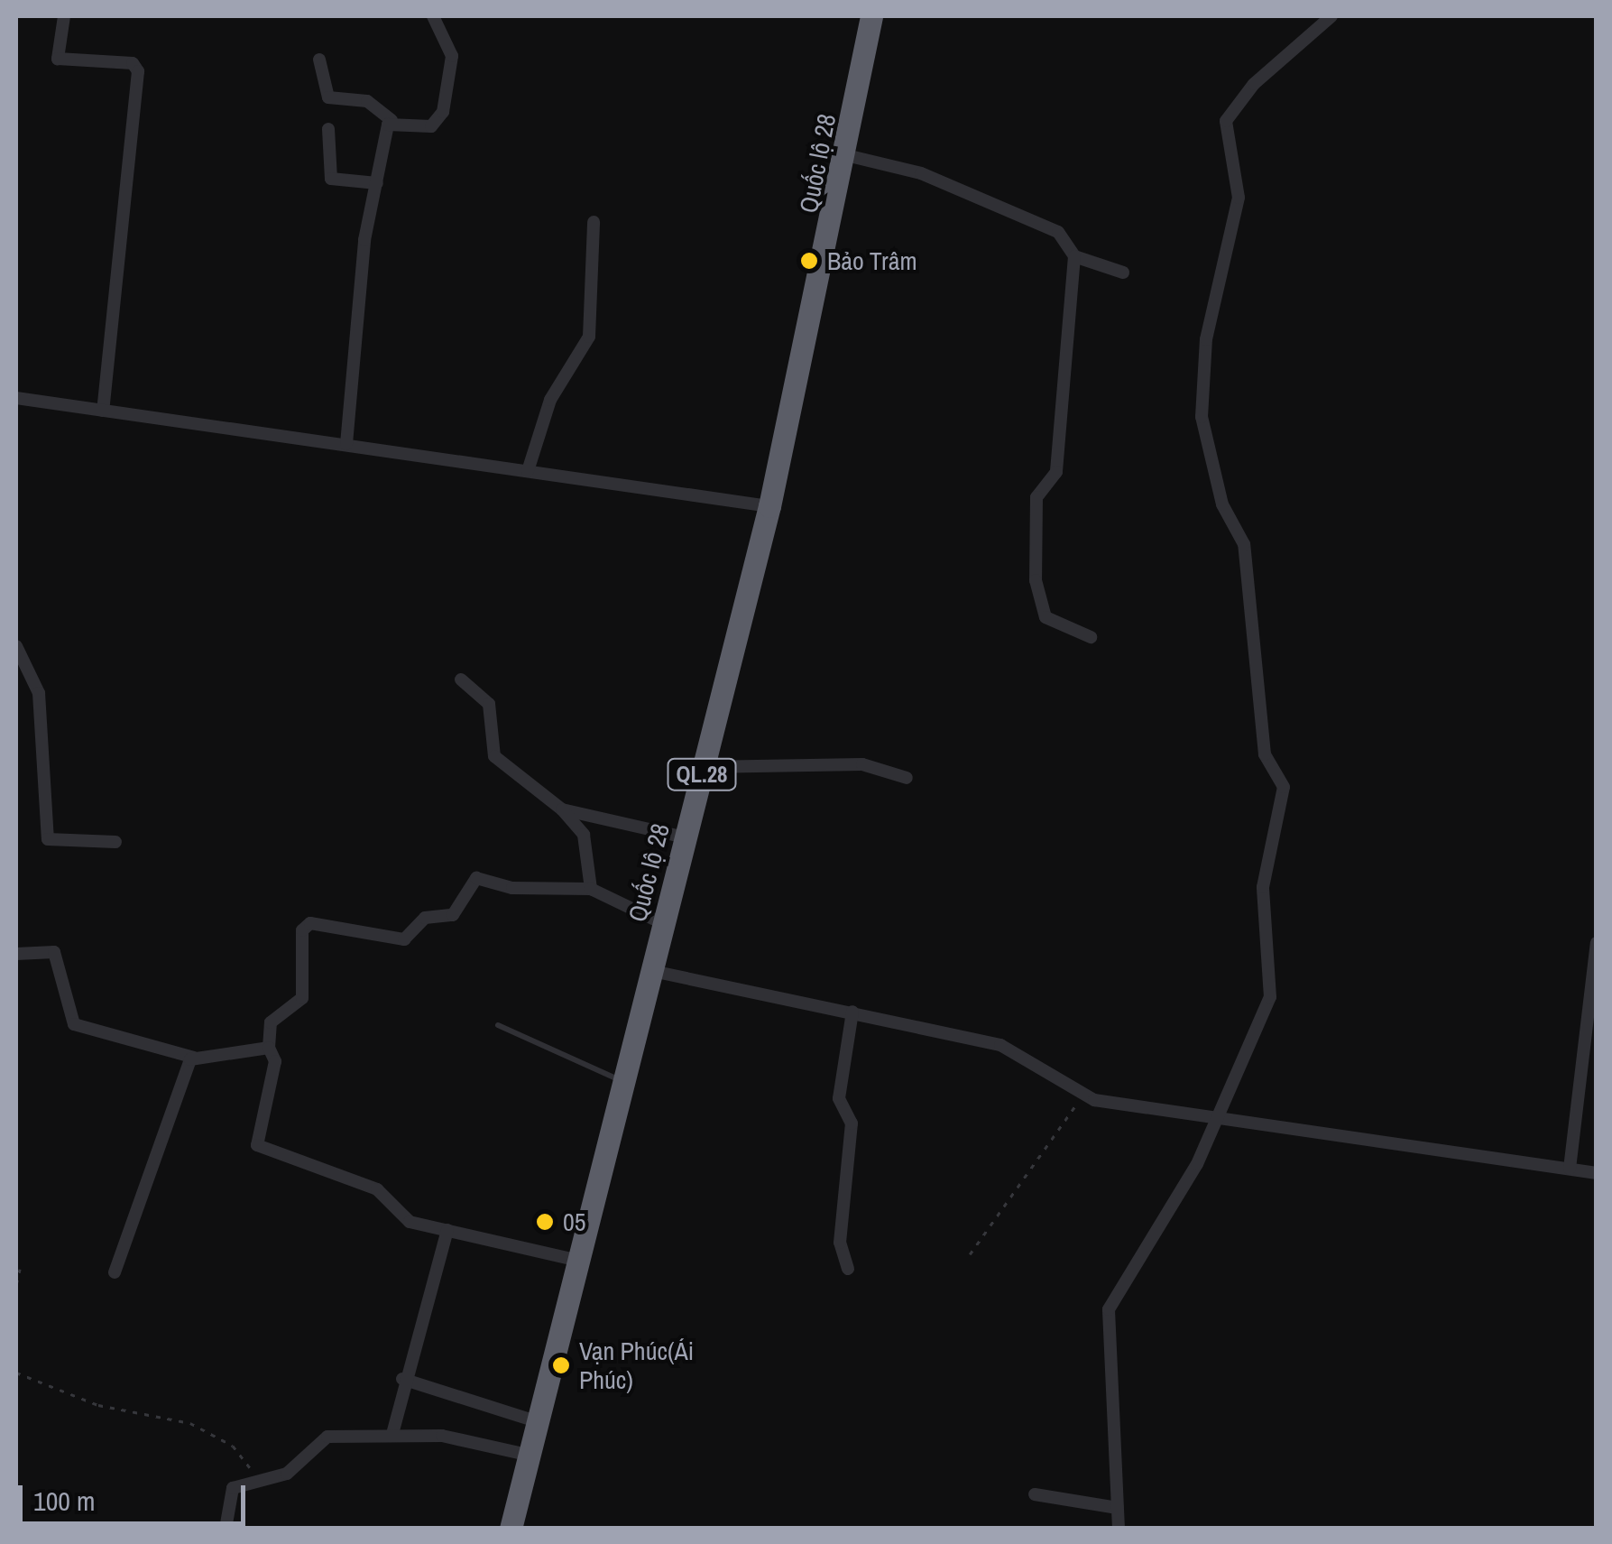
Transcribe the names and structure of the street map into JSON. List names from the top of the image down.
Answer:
{
  "streets": {
    "highway": ["Quốc lộ 28", "QL.28"]
  },
  "places": ["Bảo Trâm", "05", "Vạn Phúc(Ái Phúc)"],
  "scale_bar": "100 m"
}
